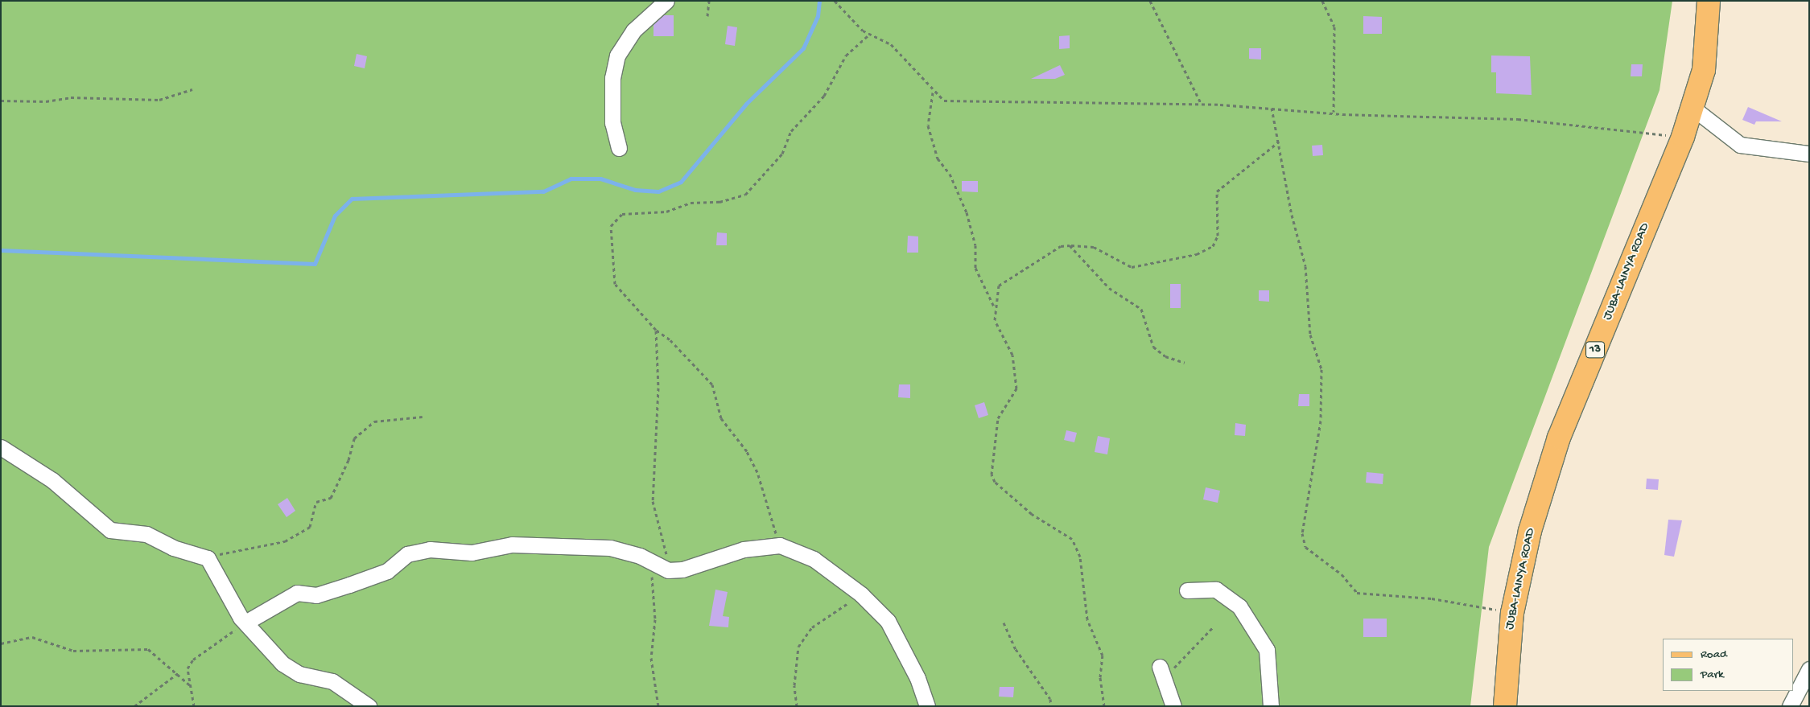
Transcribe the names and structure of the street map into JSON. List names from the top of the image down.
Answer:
{
  "streets": {
    "main road": ["JUBA-LAINYA ROAD", "13"]
  },
  "legend": ["Road", "Park"]
}
